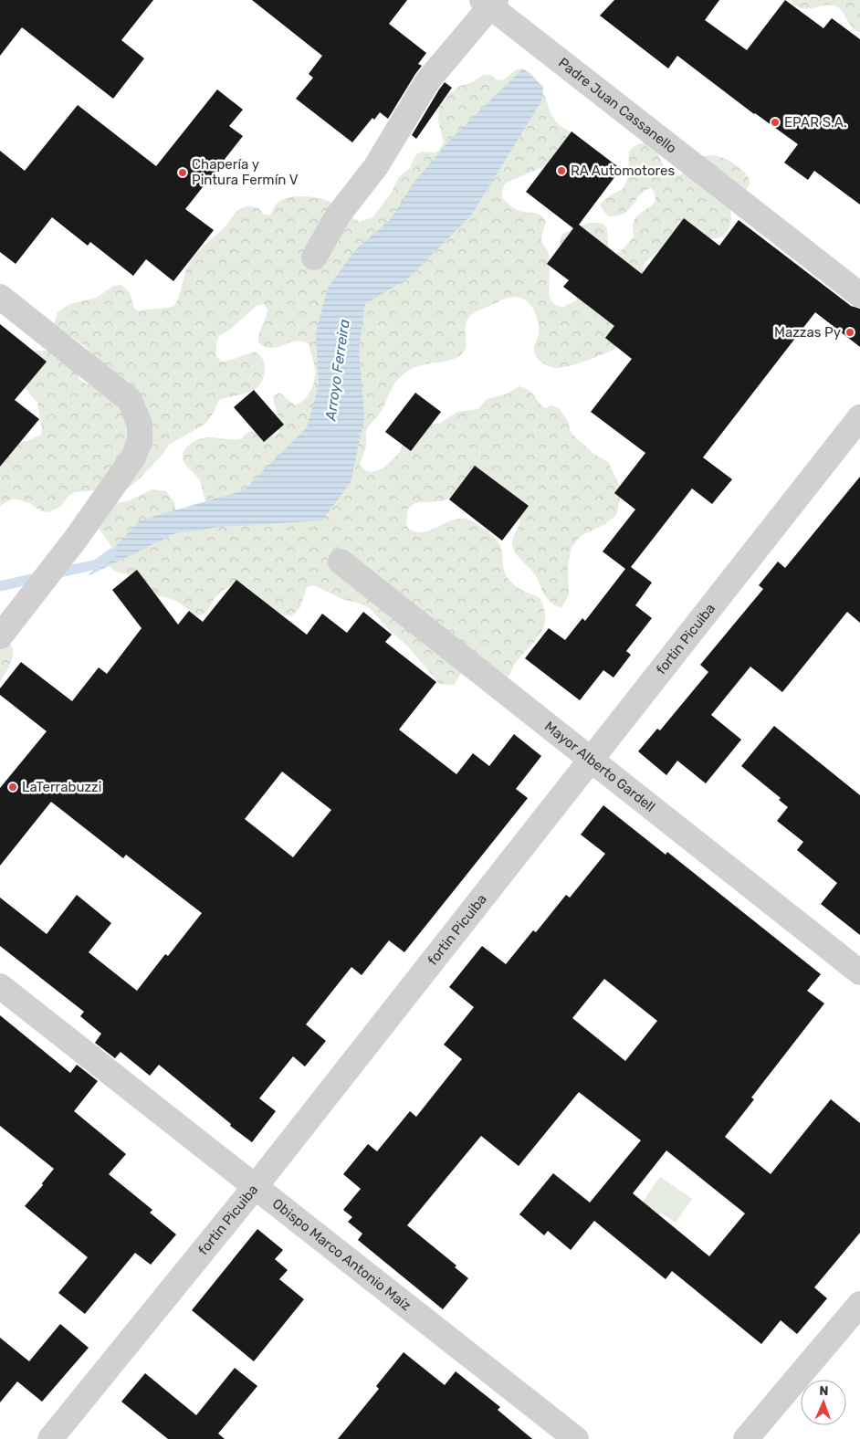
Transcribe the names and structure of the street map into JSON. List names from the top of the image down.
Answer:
{
  "streets": {
    "street": [
      "Padre Juan Cassanello",
      "fortin Picuiba",
      "Mayor Alberto Gardell",
      "Obispo Marco Antonio Maíz"
    ]
  },
  "crossings": [
    ["fortin Picuiba", "Mayor Alberto Gardell"],
    ["fortin Picuiba", "Obispo Marco Antonio Maíz"]
  ],
  "water": ["Arroyo Ferreira"],
  "places": [
    "EPAR S.A.",
    "RA Automotores",
    "Chapería y Pintura Fermín V",
    "Mazzas Py",
    "LaTerrabuzzi"
  ],
  "north": "top"
}
